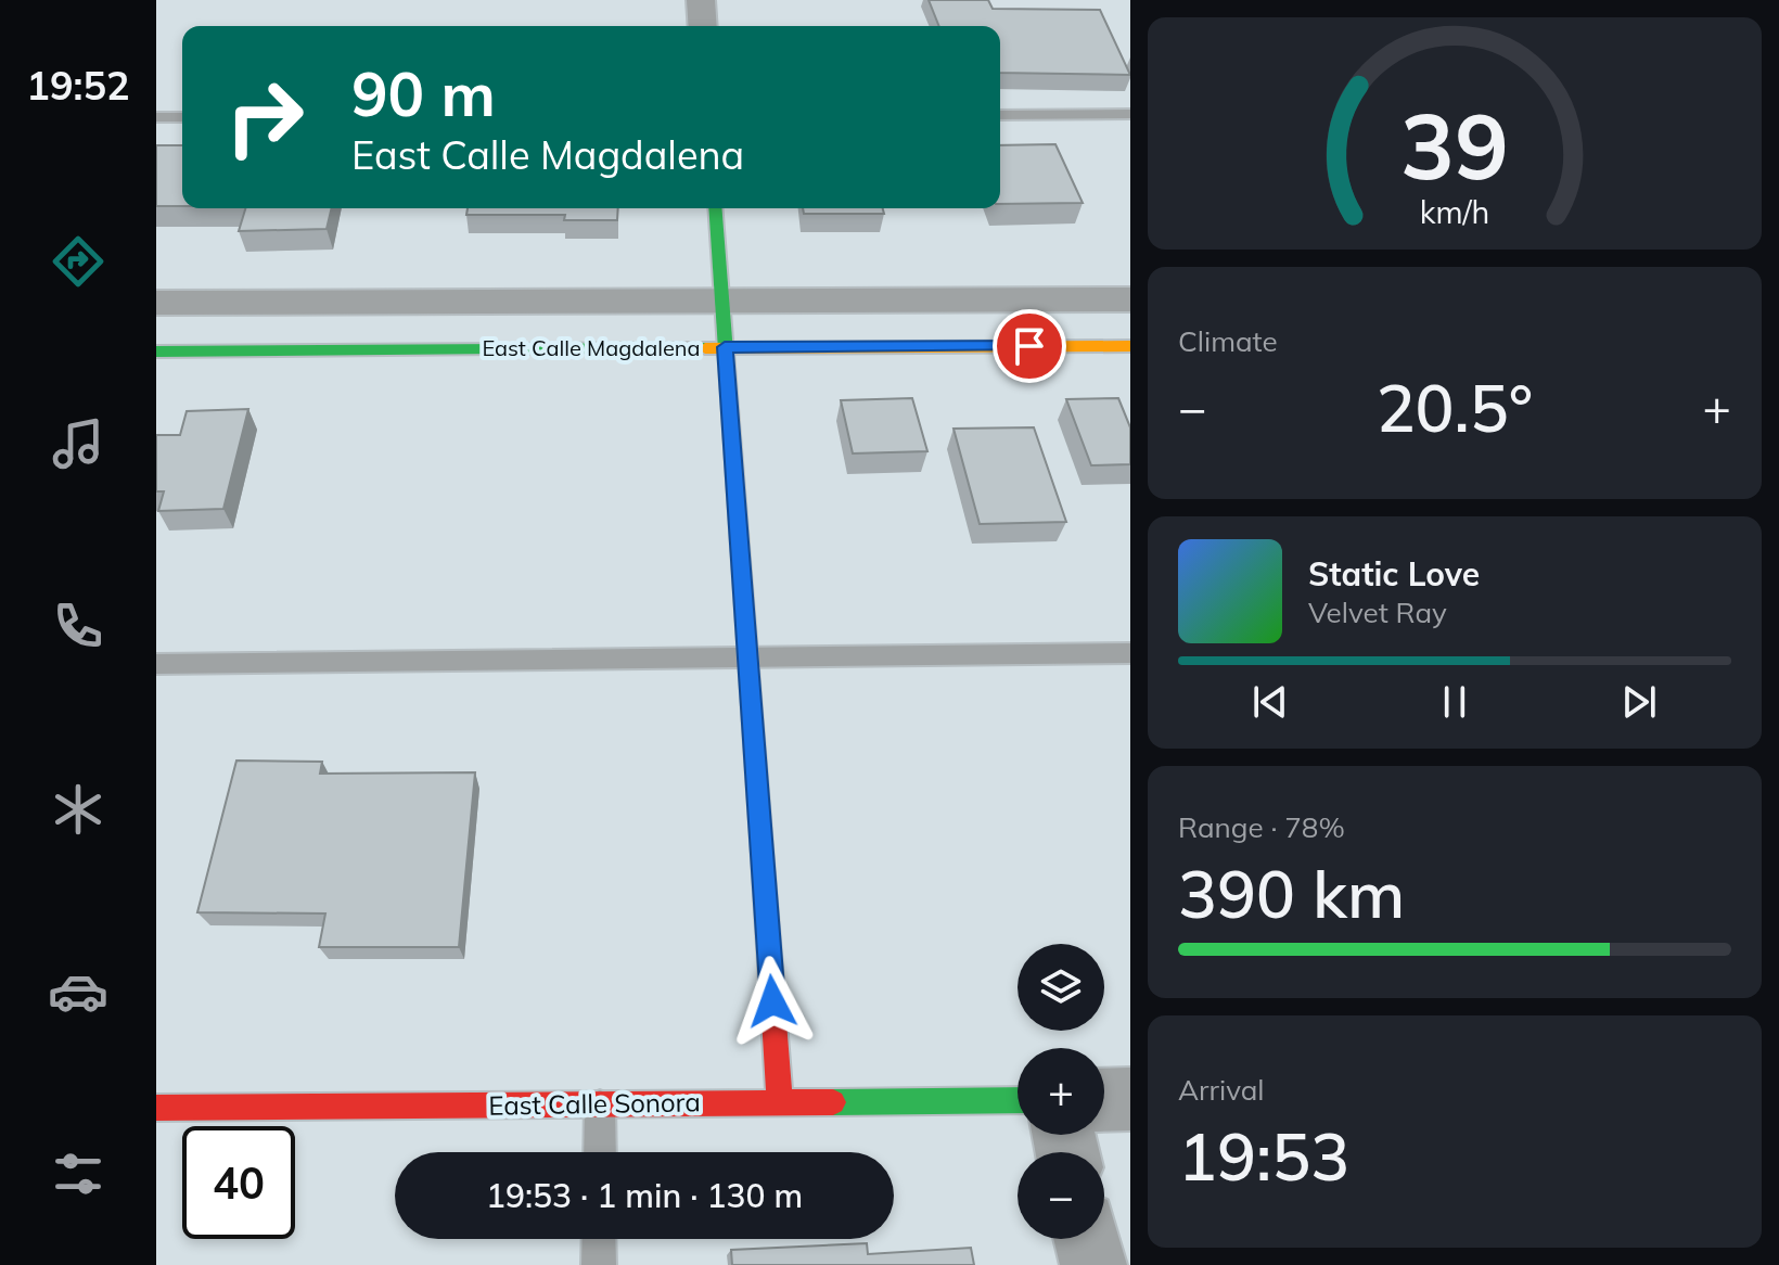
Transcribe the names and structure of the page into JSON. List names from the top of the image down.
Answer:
{
  "streets": {
    "street": ["East Calle Magdalena", "East Calle Sonora"]
  },
  "page": {
    "tabs": "19:52",
    "turn": ["90 m", "East Calle Magdalena"],
    "tile": [
      "Climate",
      ["Range · 78%", "390 km"],
      ["Arrival", "19:53"]
    ],
    "heat": ["−", "20.5°", "+"],
    "song": ["Static Love", "Velvet Ray"],
    "map_buttons": ["+", "−"],
    "limit": "40",
    "trip": "19:53 · 1 min · 130 m",
    "gauge": ["39", "km/h"]
  }
}
